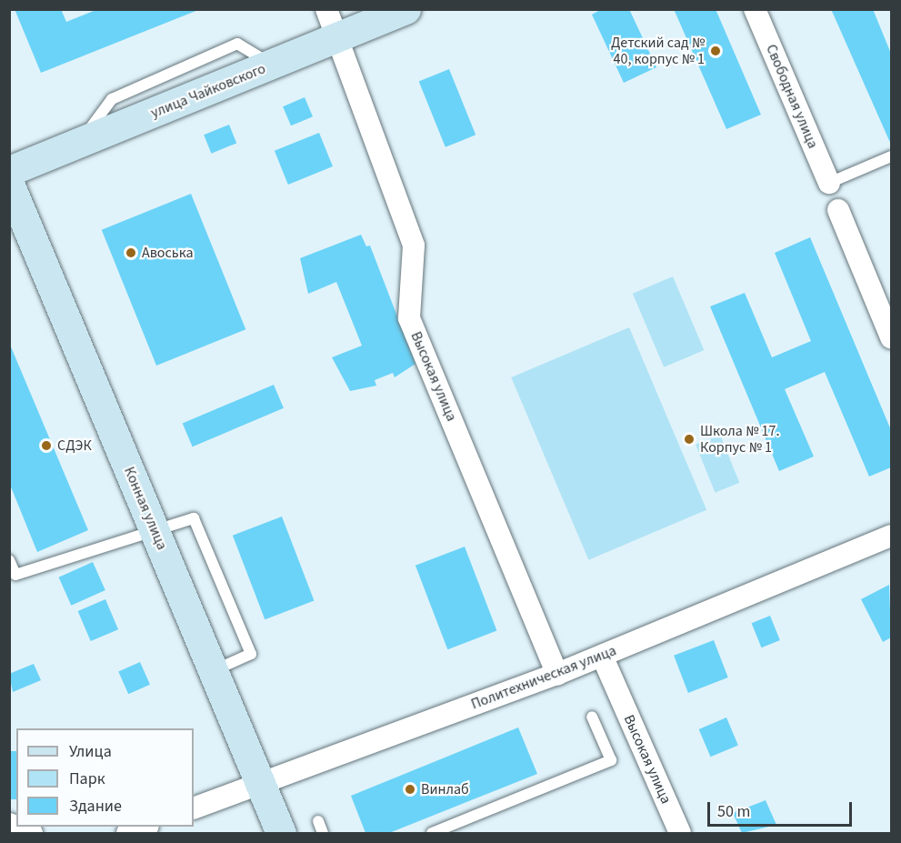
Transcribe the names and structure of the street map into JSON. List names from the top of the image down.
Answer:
{
  "streets": {
    "main road": ["улица Чайковского", "Конная улица"],
    "street": ["Свободная улица", "Высокая улица", "Политехническая улица"]
  },
  "crossings": [
    ["улица Чайковского", "Высокая улица"],
    ["Высокая улица", "Политехническая улица"],
    ["Конная улица", "Политехническая улица"]
  ],
  "places": [
    "Детский сад № 40, корпус № 1",
    "Авоська",
    "Школа № 17. Корпус № 1",
    "СДЭК",
    "Винлаб"
  ],
  "legend": ["Улица", "Парк", "Здание"],
  "scale_bar": "50 m"
}
